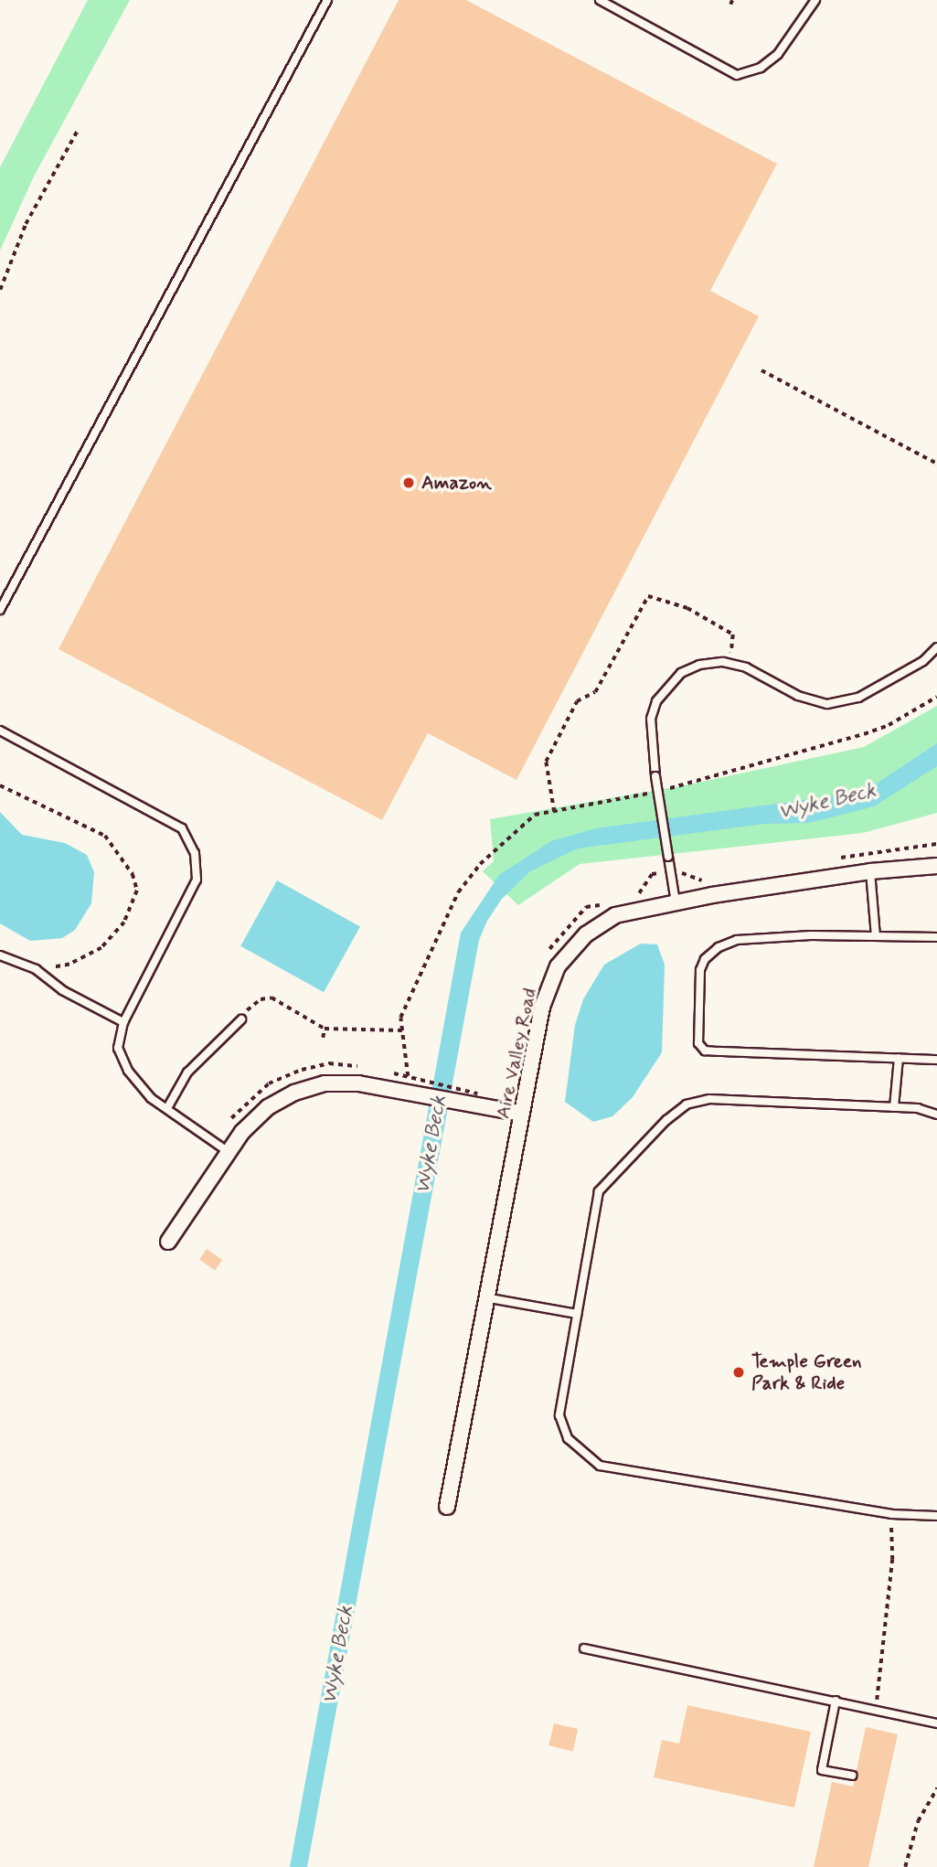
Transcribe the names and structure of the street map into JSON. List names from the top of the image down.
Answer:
{
  "streets": {
    "street": ["Aire Valley Road"]
  },
  "water": ["Wyke Beck"],
  "places": ["Amazon", "Temple Green Park & Ride"]
}
